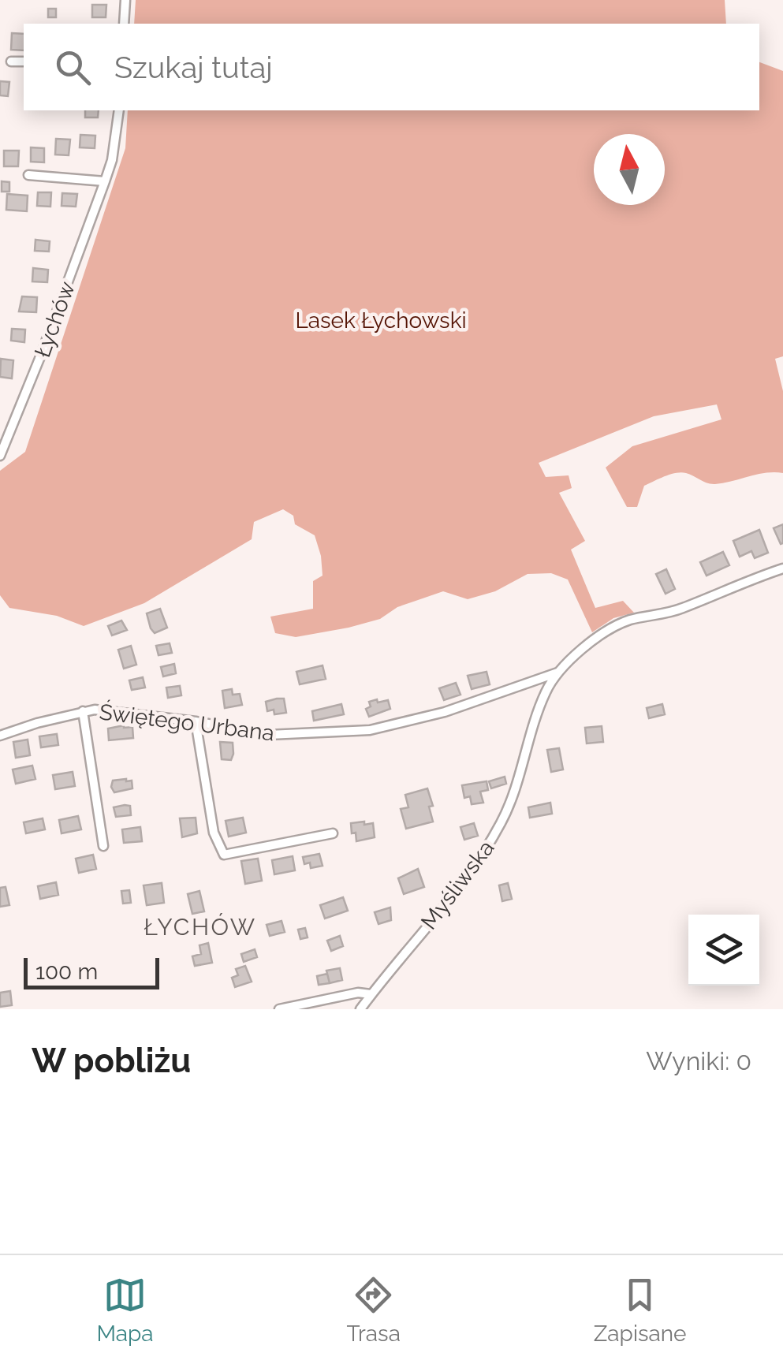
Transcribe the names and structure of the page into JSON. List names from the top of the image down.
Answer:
{
  "streets": {
    "street": ["Łychów", "Świętego Urbana", "Myśliwska"]
  },
  "crossings": [
    ["Świętego Urbana", "Myśliwska"]
  ],
  "districts": ["ŁYCHÓW"],
  "parks": ["Lasek Łychowski"],
  "scale_bar": "100 m",
  "north": "top",
  "page": {
    "search": "Szukaj tutaj",
    "scale": "100 m",
    "heading": ["W pobliżu", "Wyniki: 0"],
    "nav": ["Mapa", "Trasa", "Zapisane"]
  }
}
